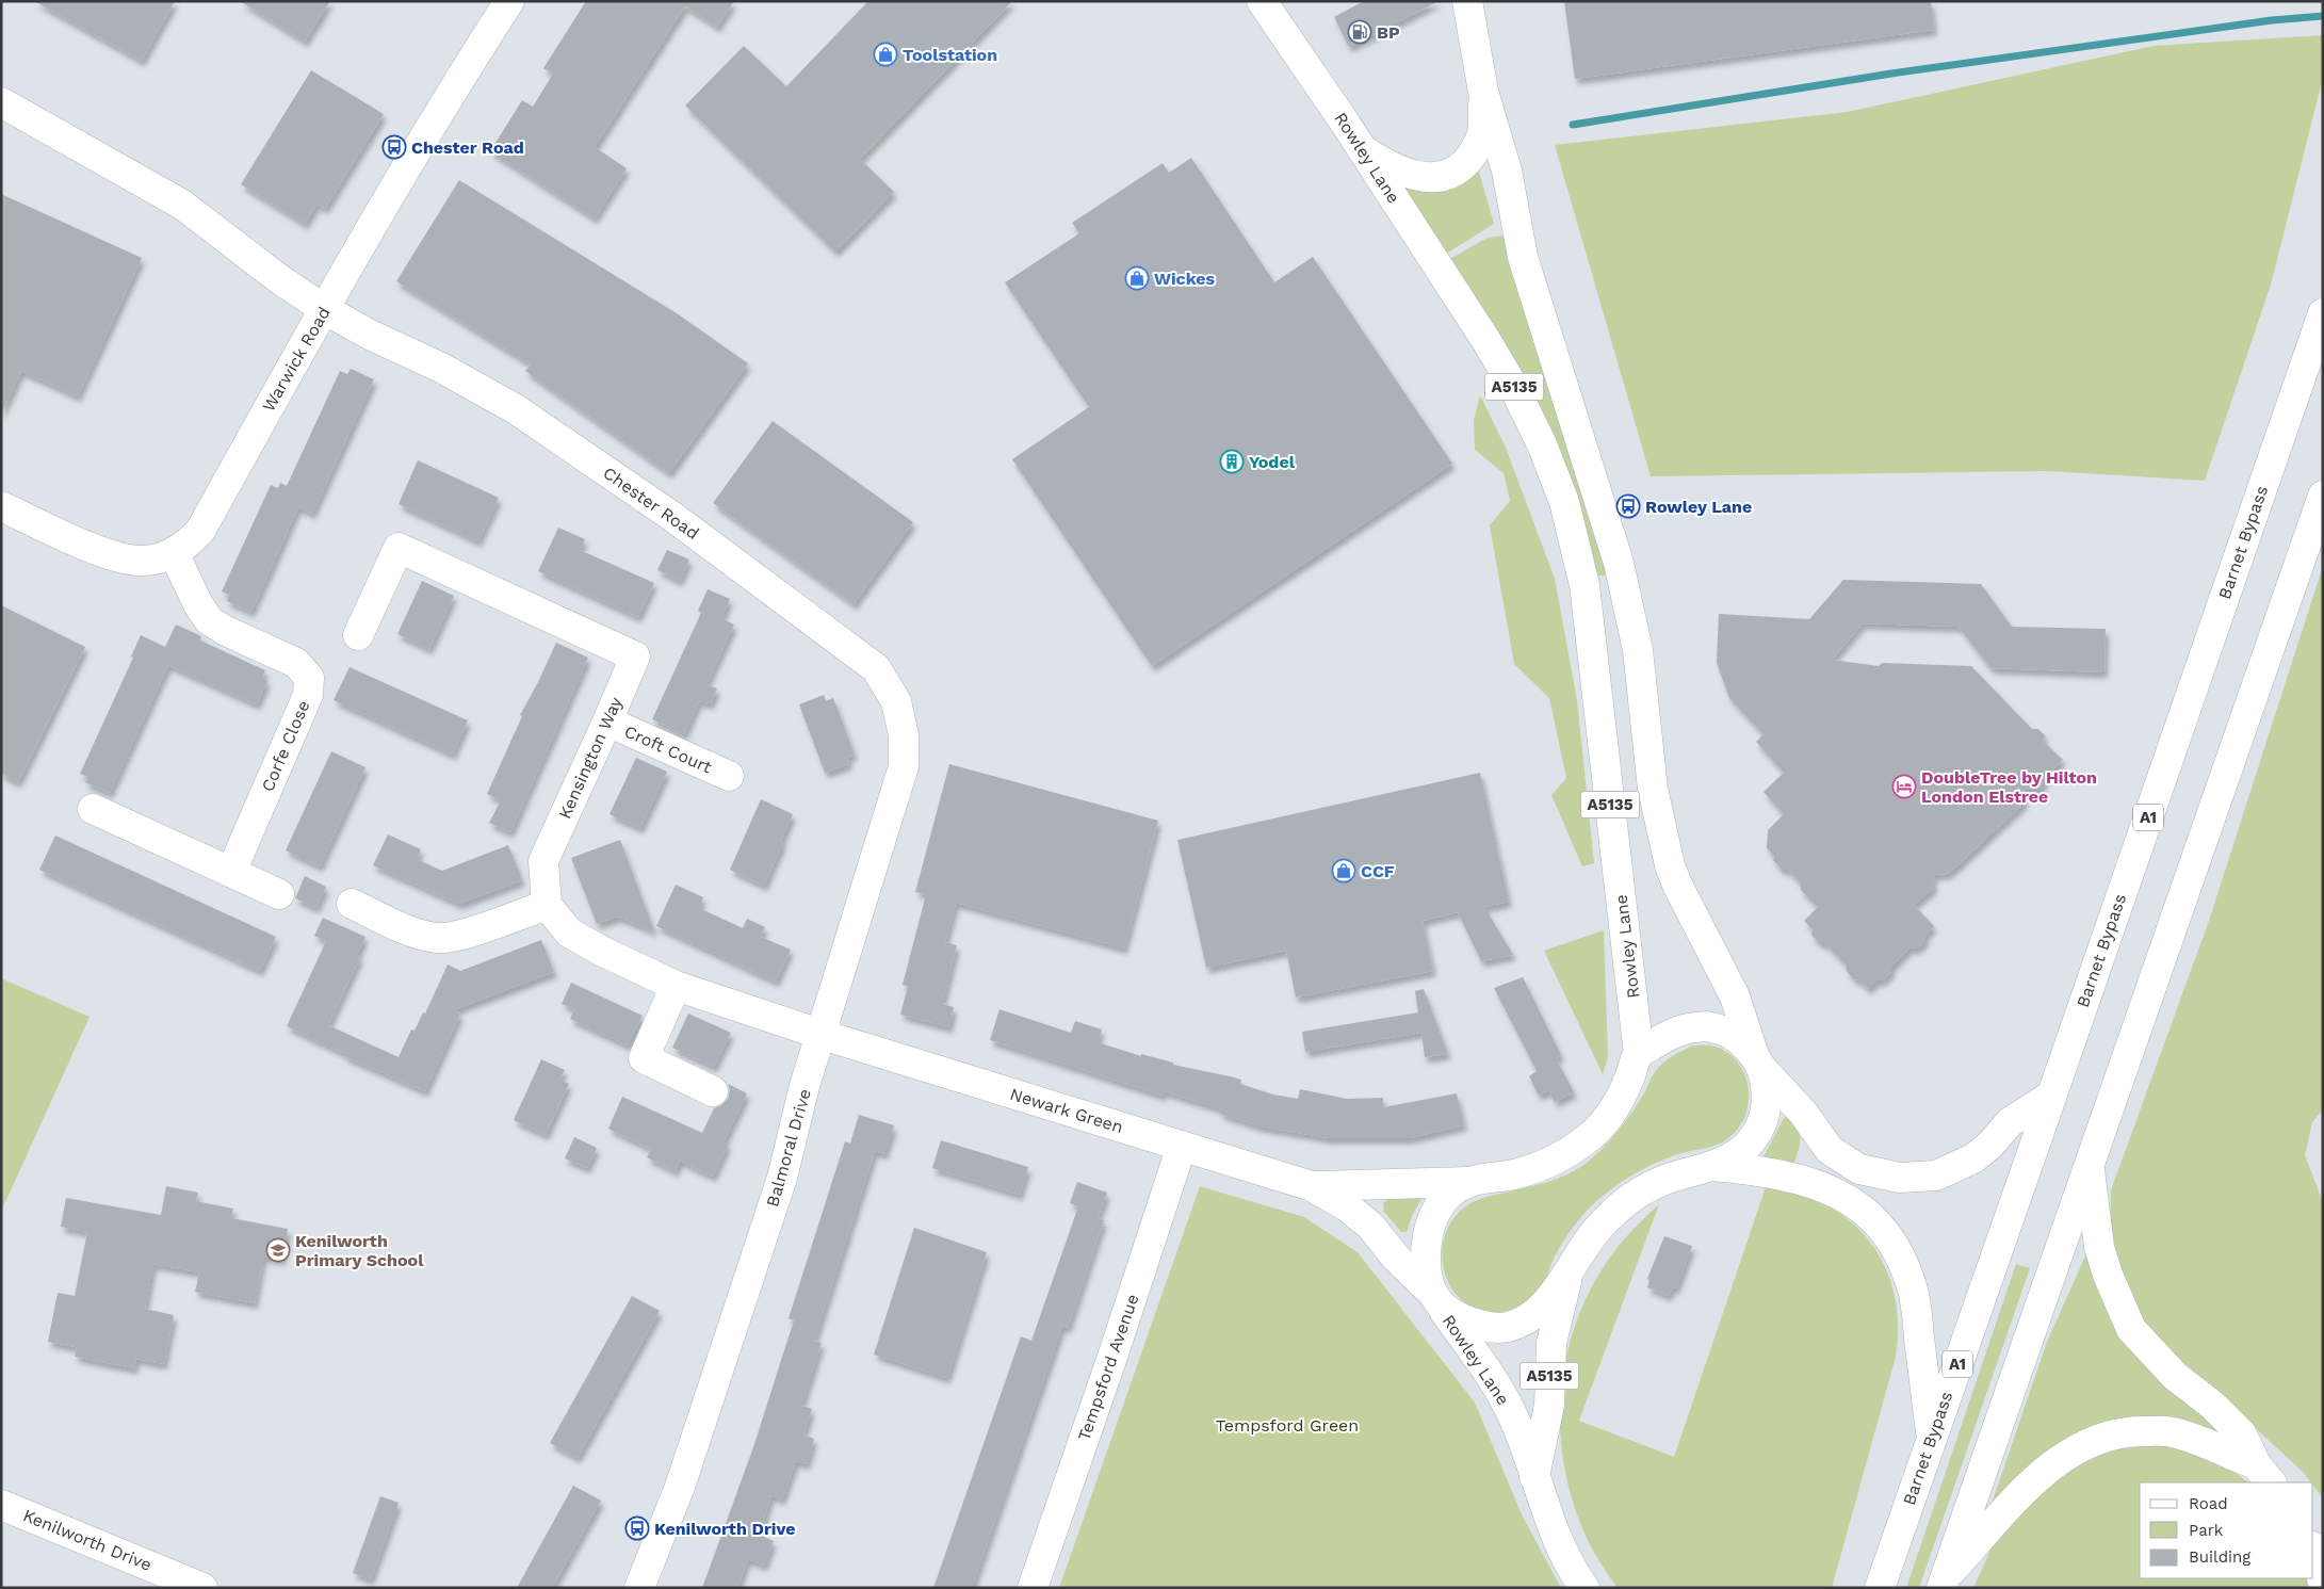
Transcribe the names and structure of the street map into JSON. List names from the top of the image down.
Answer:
{
  "streets": {
    "main road": [
      "Rowley Lane",
      "Warwick Road",
      "A5135",
      "Chester Road",
      "Barnet Bypass",
      "Corfe Close",
      "Croft Court",
      "Kensington Way",
      "A1",
      "Newark Green",
      "Balmoral Drive",
      "Tempsford Avenue",
      "Kenilworth Drive"
    ]
  },
  "crossings": [
    ["Rowley Lane", "A5135"],
    ["Rowley Lane", "Newark Green"],
    ["Warwick Road", "Chester Road"],
    ["Warwick Road", "Corfe Close"],
    ["Chester Road", "Balmoral Drive"],
    ["Croft Court", "Kensington Way"],
    ["Newark Green", "Balmoral Drive"],
    ["Newark Green", "Tempsford Avenue"]
  ],
  "parks": ["Tempsford Green"],
  "places": {
    "fuel station": ["BP"],
    "shop": ["Toolstation", "Wickes", "CCF"],
    "bus stop": ["Chester Road", "Rowley Lane", "Kenilworth Drive"],
    "building": ["Yodel"],
    "hotel": ["DoubleTree by Hilton London Elstree"],
    "school or university": ["Kenilworth Primary School"]
  },
  "legend": ["Road", "Park", "Building"]
}
